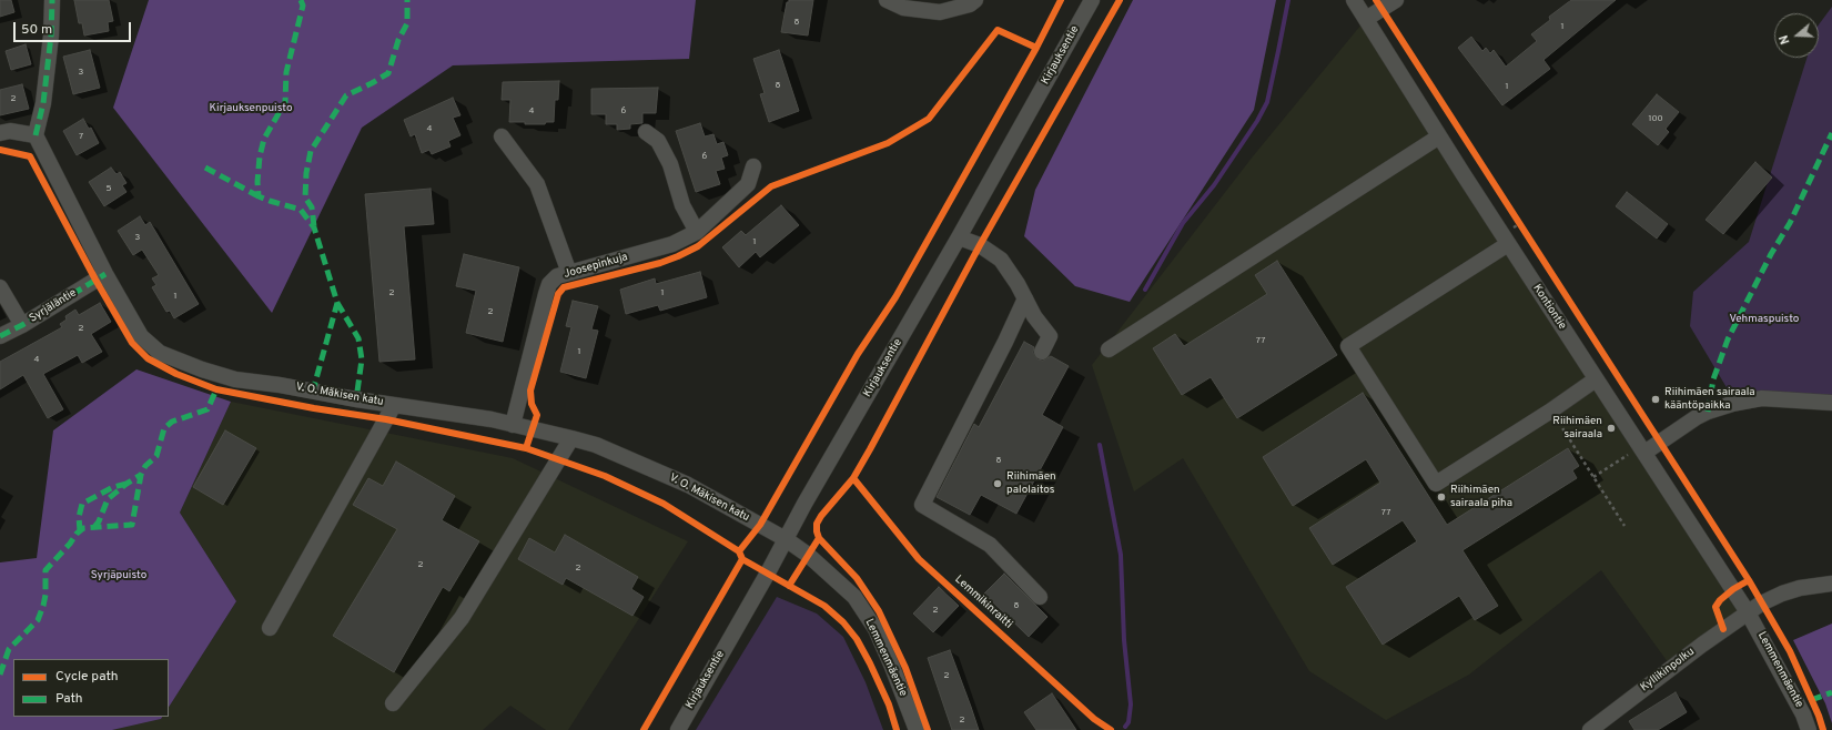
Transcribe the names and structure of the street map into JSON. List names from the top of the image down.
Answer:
{
  "streets": {
    "street": [
      "Kirjauksentie",
      "Joosepinkuja",
      "Syrjäläntie",
      "Kontiontie",
      "V. O. Mäkisen katu",
      "Lemmenmäentie",
      "Kyllikinpolku"
    ],
    "cycle path": ["Lemmikinraitti"]
  },
  "crossings": [
    ["Kirjauksentie", "V. O. Mäkisen katu"],
    ["Kirjauksentie", "Lemmenmäentie"],
    ["Joosepinkuja", "V. O. Mäkisen katu"],
    ["Syrjäläntie", "V. O. Mäkisen katu"],
    ["Kontiontie", "Lemmenmäentie"],
    ["Kontiontie", "Kyllikinpolku"],
    ["V. O. Mäkisen katu", "Lemmenmäentie"],
    ["Lemmenmäentie", "Kyllikinpolku"]
  ],
  "parks": ["Kirjauksenpuisto", "Vehmaspuisto", "Syrjäpuisto"],
  "places": [
    "Riihimäen sairaala kääntöpaikka",
    "Riihimäen sairaala",
    "Riihimäen palolaitos",
    "Riihimäen sairaala piha"
  ],
  "house_numbers": [
    "8",
    "1",
    "3",
    "8",
    "1",
    "2",
    "4",
    "6",
    "100",
    "4",
    "7",
    "6",
    "5",
    "3",
    "1",
    "2",
    "1",
    "1",
    "2",
    "2",
    "77",
    "1",
    "4",
    "8",
    "77",
    "2",
    "2",
    "8",
    "2",
    "2",
    "2"
  ],
  "legend": ["Cycle path", "Path"],
  "scale_bar": "50 m",
  "north": "left"
}
